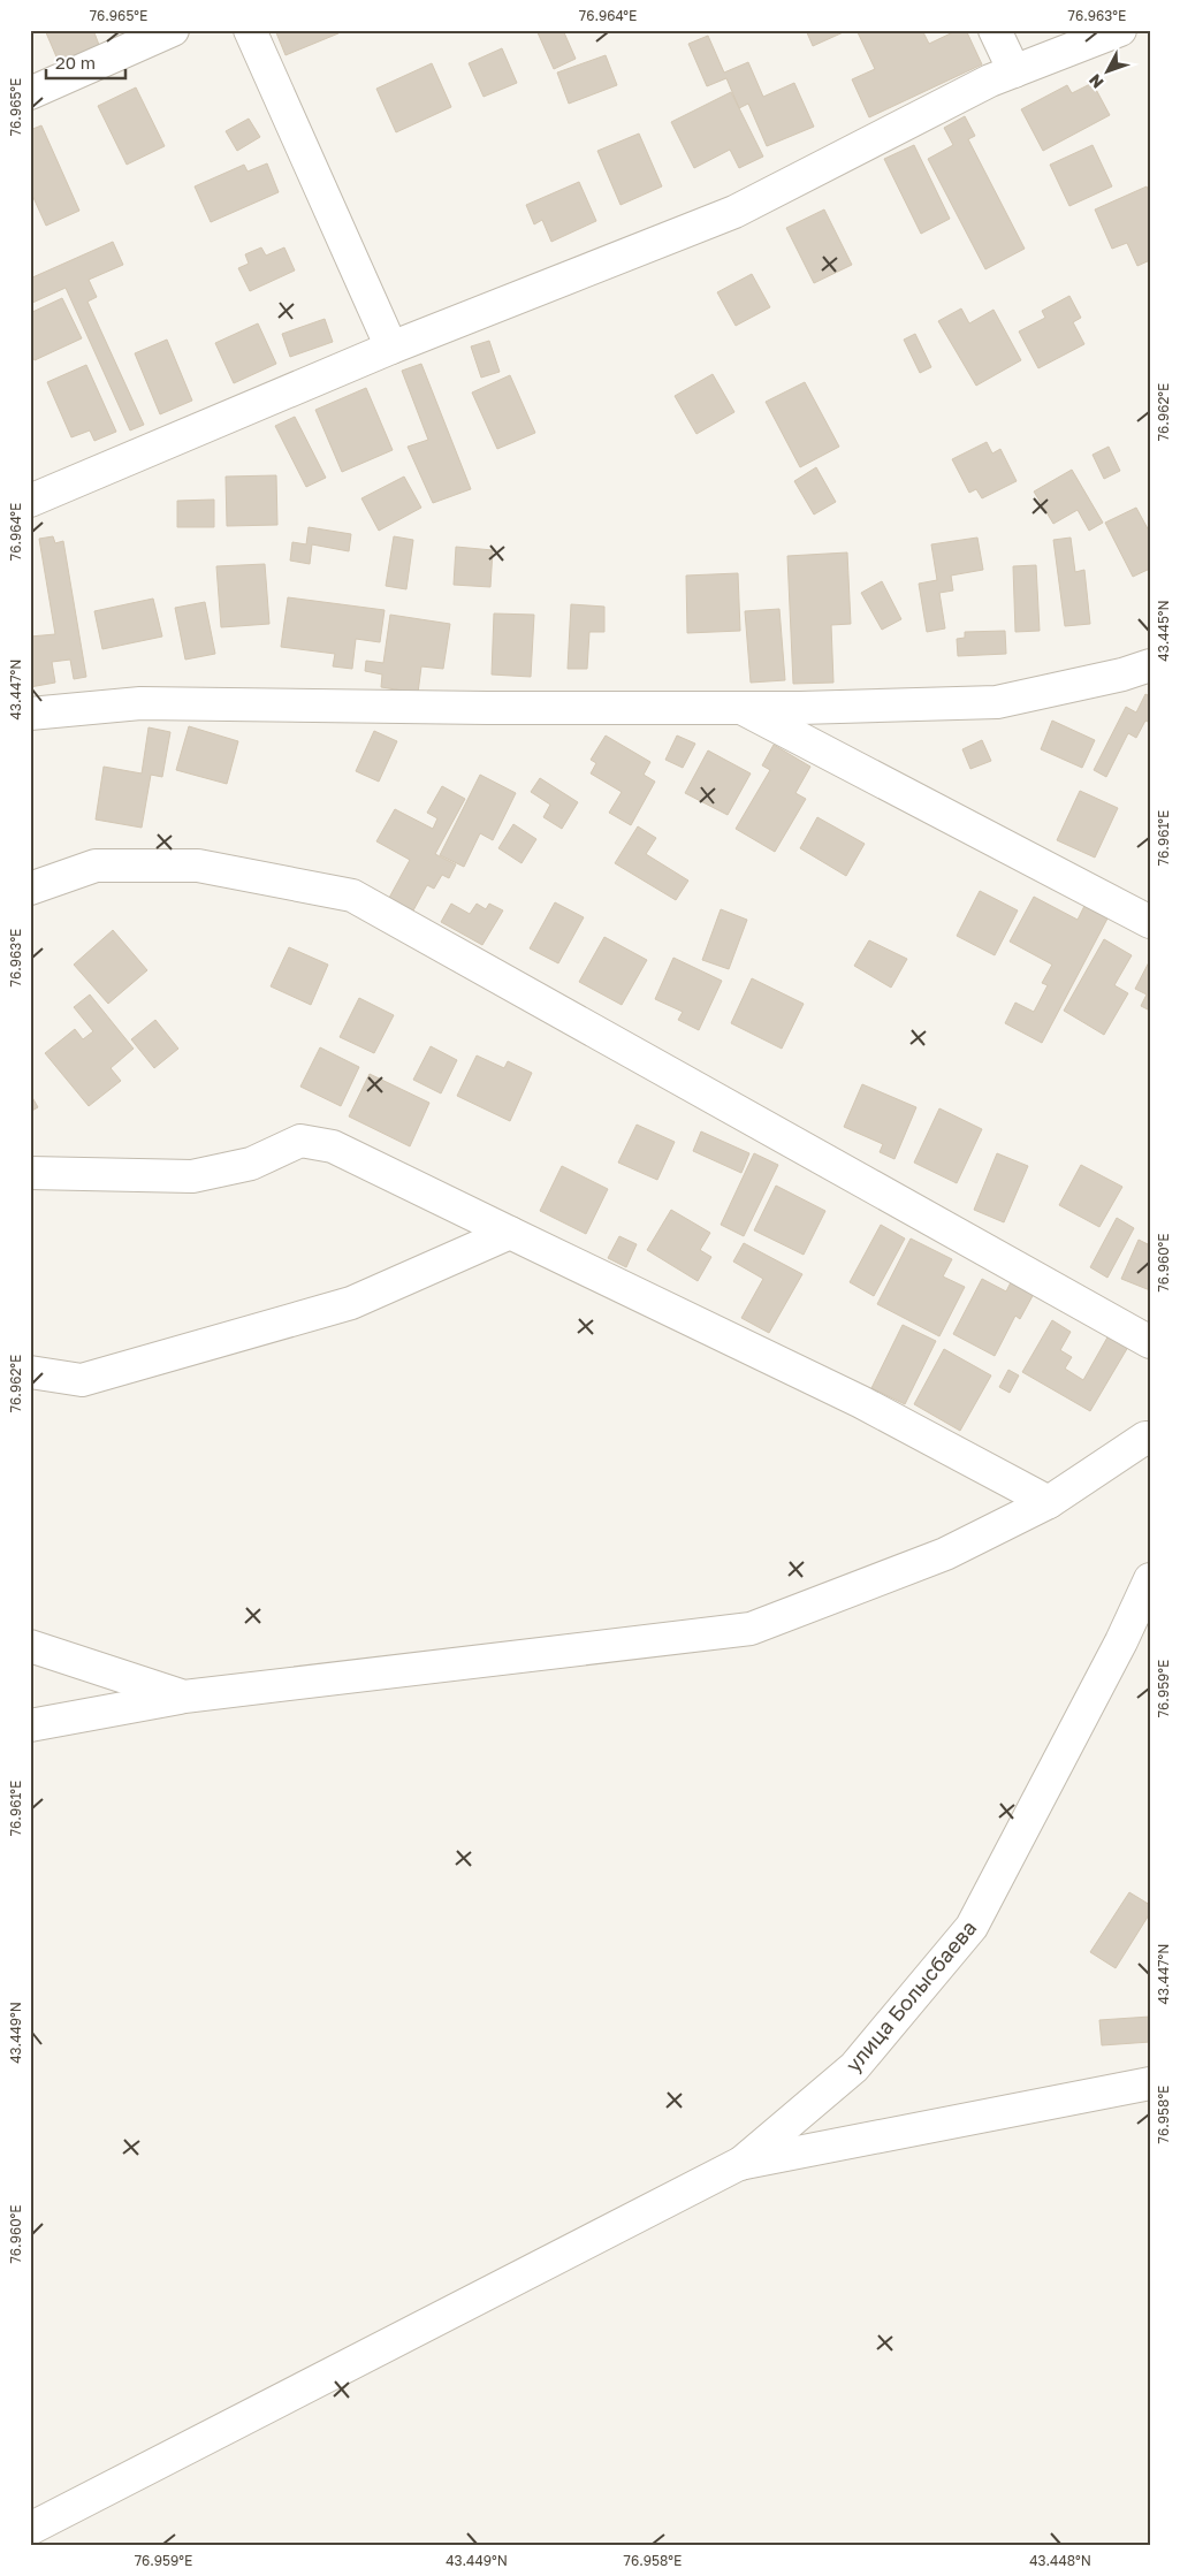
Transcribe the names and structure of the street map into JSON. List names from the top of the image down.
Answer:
{
  "streets": {
    "street": ["улица Болысбаева"]
  },
  "scale_bar": "20 m",
  "north": "bottom left",
  "coordinates": [
    "76.965°E",
    "76.964°E",
    "76.963°E",
    "76.962°E",
    "43.445°N",
    "43.447°N",
    "76.961°E",
    "76.960°E",
    "76.959°E",
    "43.449°N",
    "76.958°E",
    "43.448°N"
  ]
}
